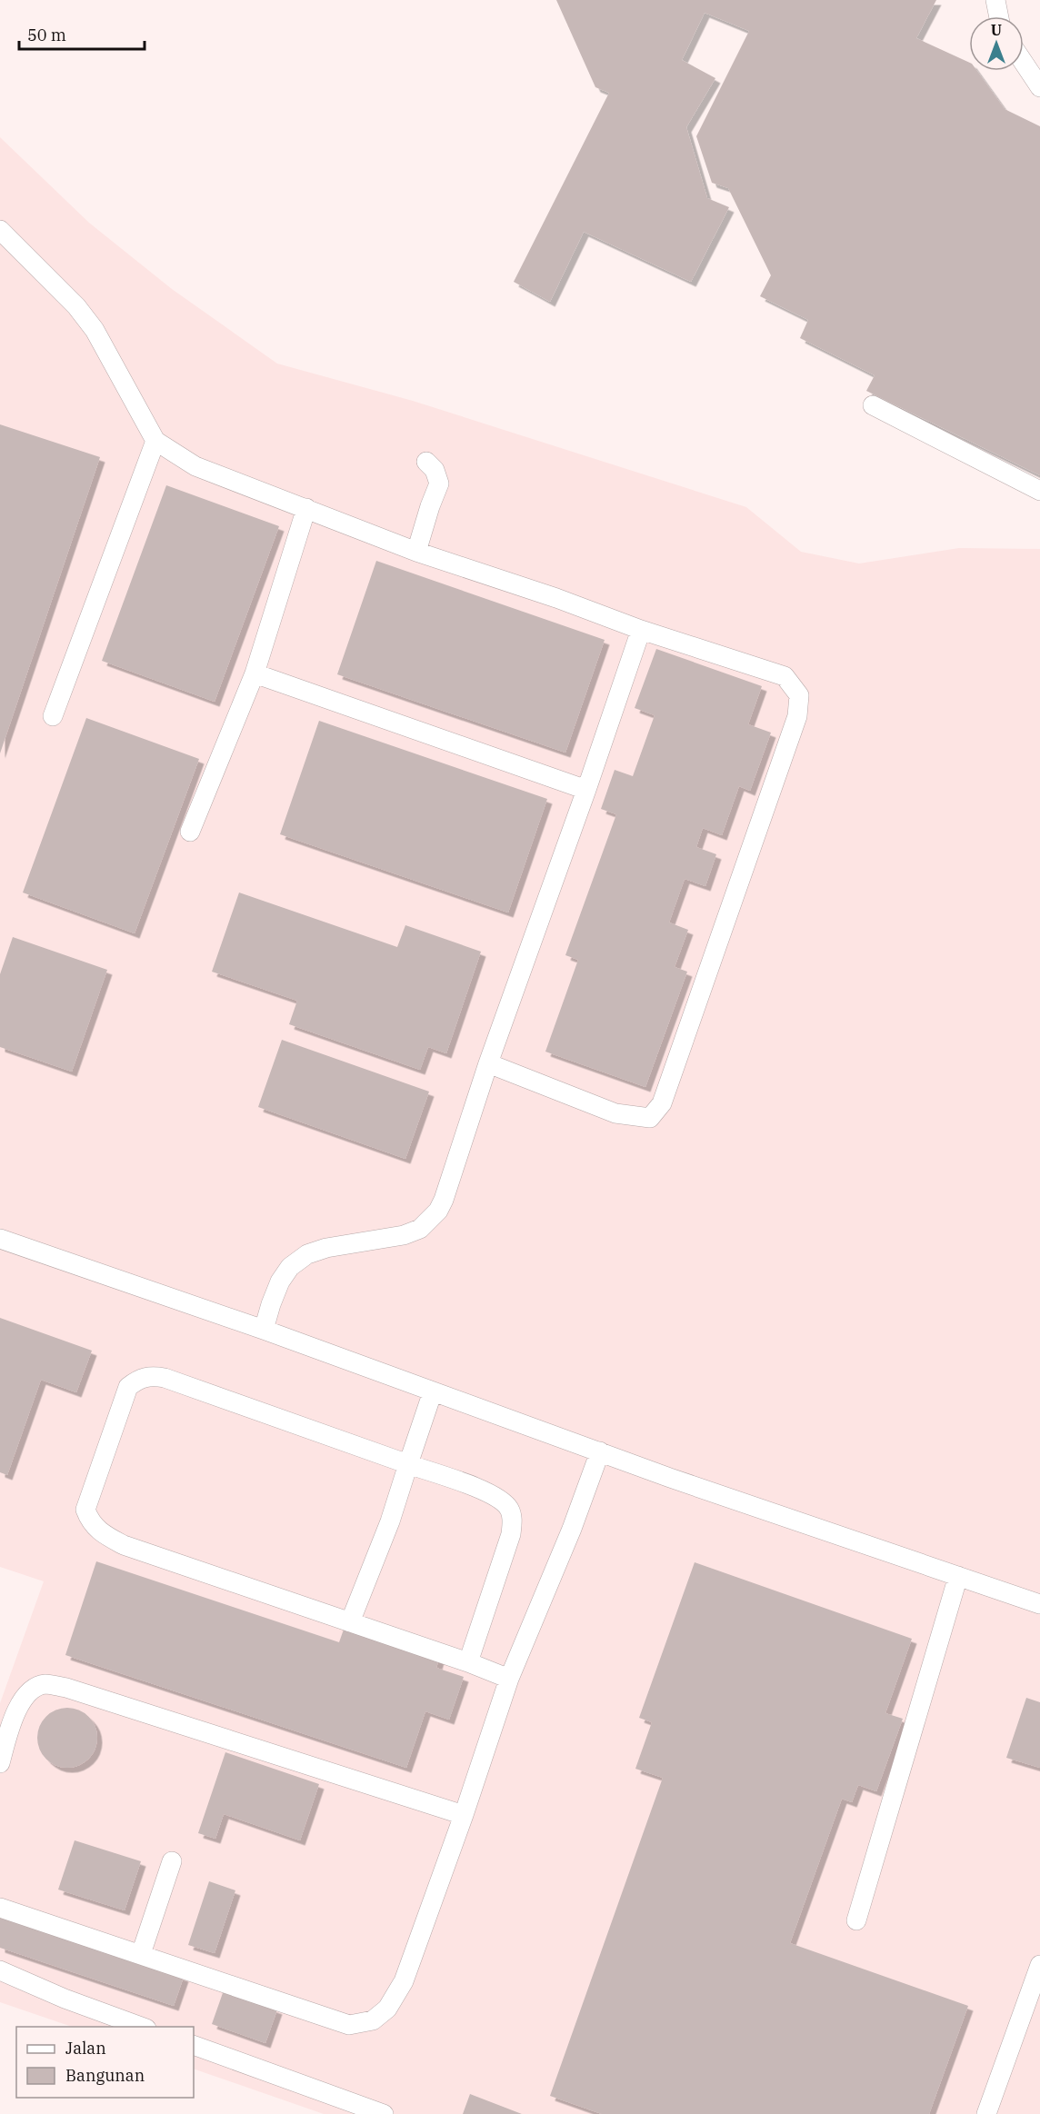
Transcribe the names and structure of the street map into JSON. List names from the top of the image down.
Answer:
{
  "legend": ["Jalan", "Bangunan"],
  "scale_bar": "50 m",
  "north": "top"
}
